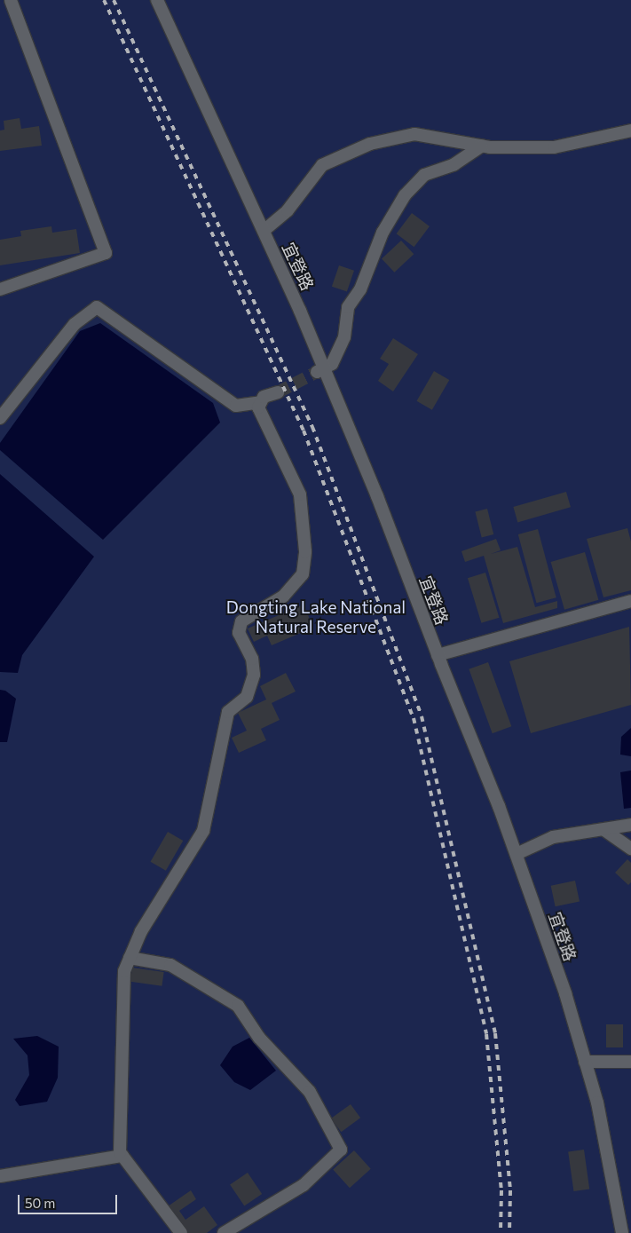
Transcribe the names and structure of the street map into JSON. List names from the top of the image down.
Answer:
{
  "streets": {
    "street": ["宜登路"]
  },
  "parks": ["Dongting Lake National Natural Reserve"],
  "scale_bar": "50 m"
}
